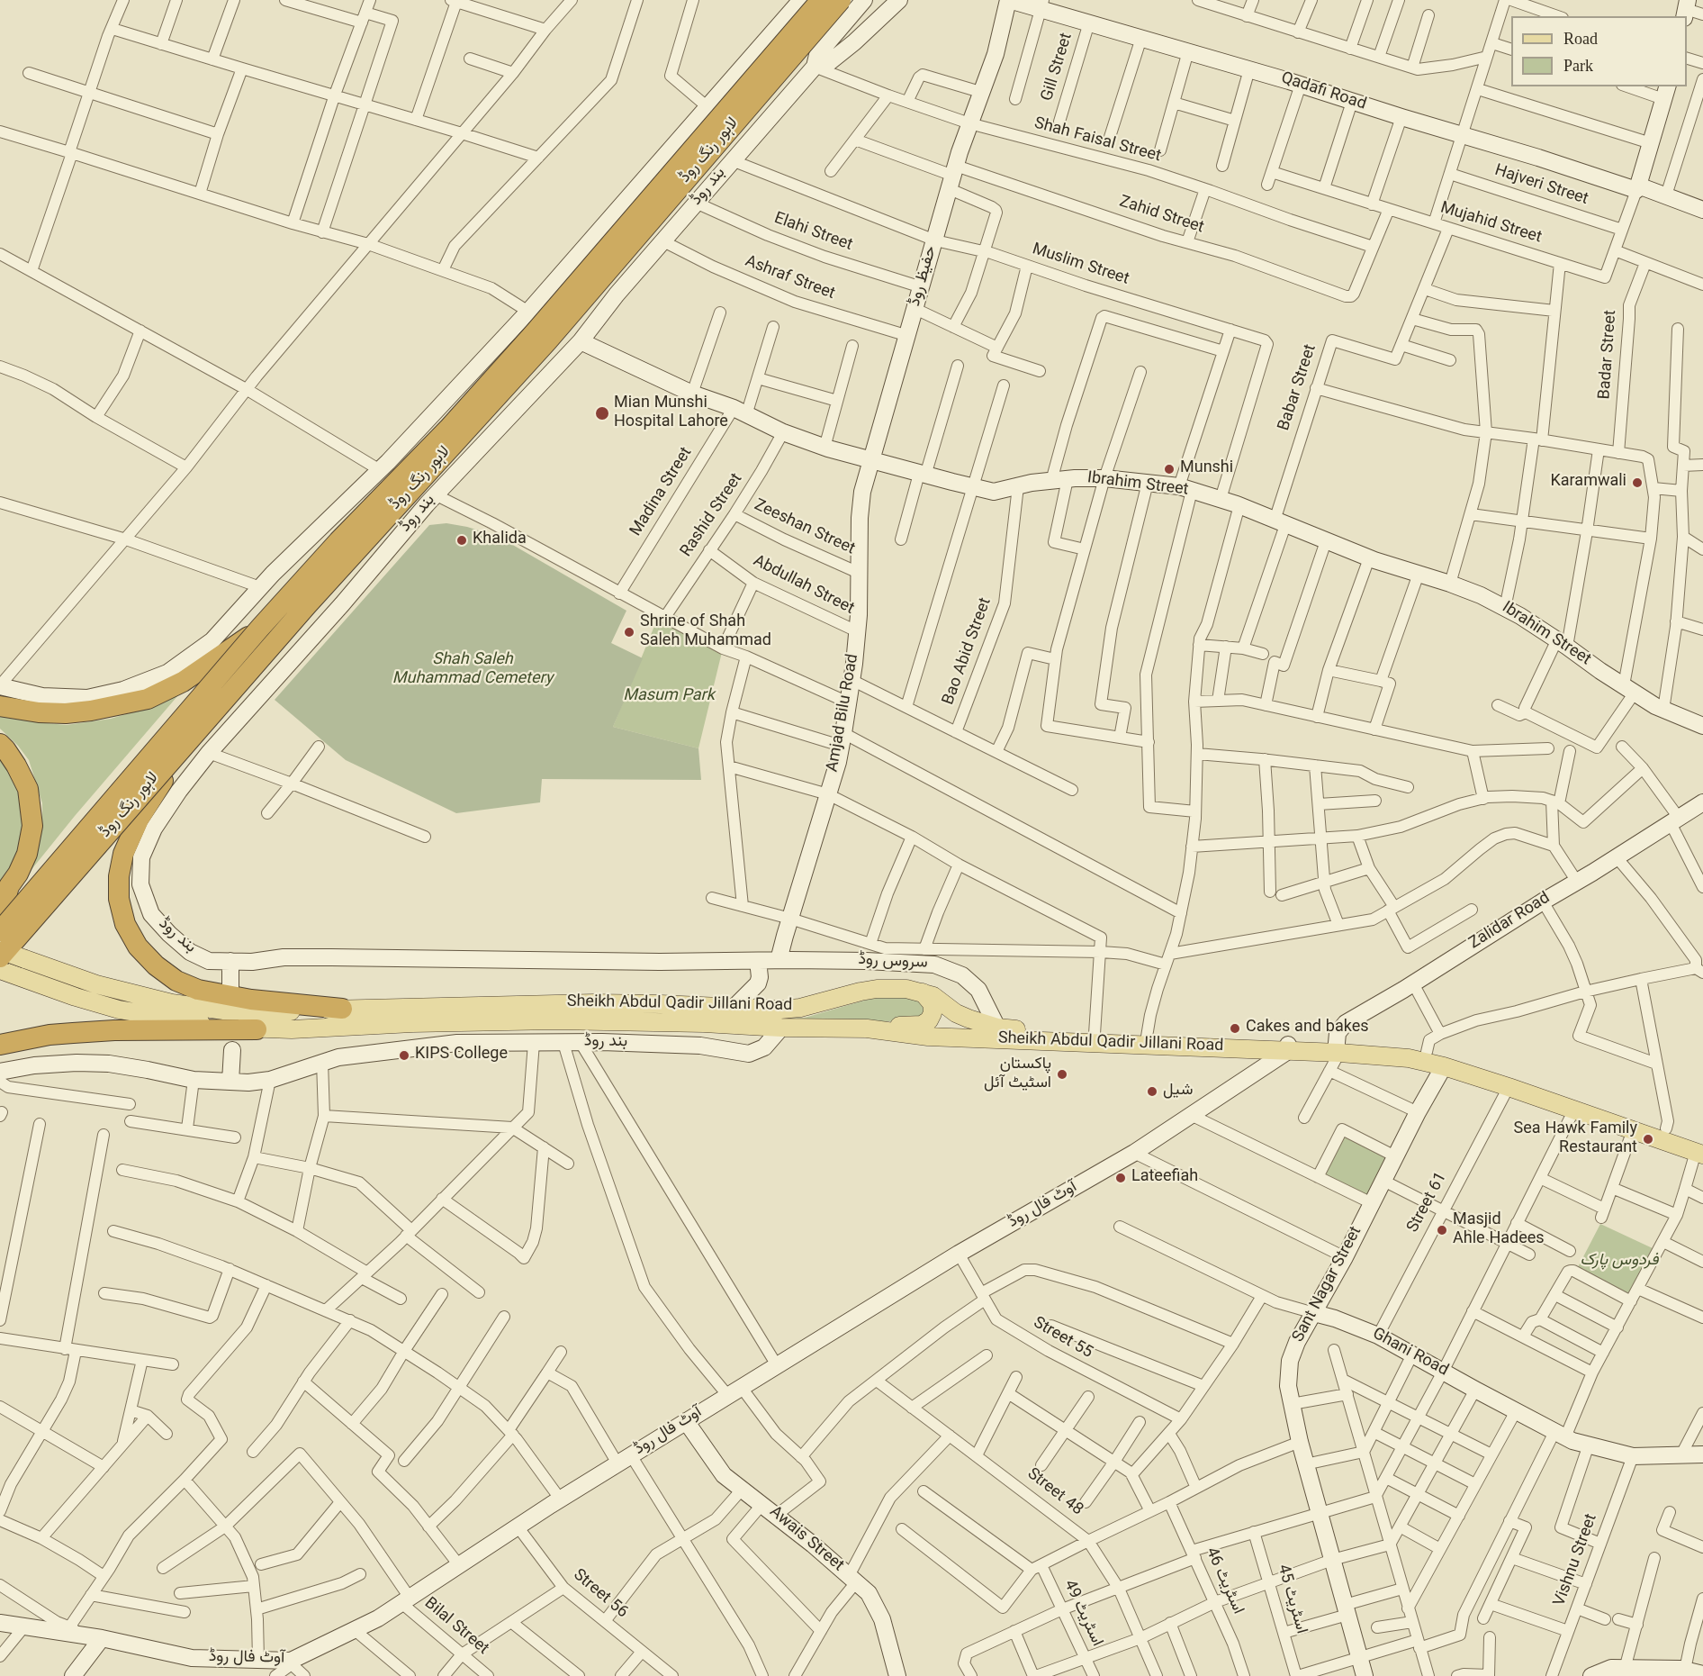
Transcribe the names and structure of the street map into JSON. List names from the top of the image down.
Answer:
{
  "streets": {
    "highway": ["لاہور رنگ روڈ"],
    "main road": [
      "Qadafi Road",
      "بند روڈ",
      "حفیظ روڈ",
      "Ibrahim Street",
      "Amjad Bilu Road",
      "Zalidar Road",
      "سروس روڈ",
      "Sheikh Abdul Qadir Jillani Road",
      "آوٹ فال روڈ",
      "Sant Nagar Street",
      "Ghani Road",
      "Awais Street"
    ],
    "street": [
      "Gill Street",
      "Shah Faisal Street",
      "Hajveri Street",
      "Zahid Street",
      "Mujahid Street",
      "Elahi Street",
      "Muslim Street",
      "Ashraf Street",
      "Badar Street",
      "Babar Street",
      "Madina Street",
      "Rashid Street",
      "Zeeshan Street",
      "Abdullah Street",
      "Bao Abid Street",
      "Street 61",
      "Street 55",
      "Street 48",
      "Vishnu Street",
      "اسٹریٹ 46",
      "Street 56",
      "اسٹریٹ 45",
      "اسٹریٹ 49",
      "Bilal Street"
    ]
  },
  "crossings": [
    ["Gill Street", "Qadafi Road"],
    ["Qadafi Road", "Mujahid Street"],
    ["Qadafi Road", "حفیظ روڈ"],
    ["Shah Faisal Street", "بند روڈ"],
    ["Shah Faisal Street", "Zahid Street"],
    ["Shah Faisal Street", "حفیظ روڈ"],
    ["Hajveri Street", "Mujahid Street"],
    ["بند روڈ", "Elahi Street"],
    ["بند روڈ", "Muslim Street"],
    ["بند روڈ", "Ashraf Street"],
    ["بند روڈ", "Ibrahim Street"],
    ["بند روڈ", "سروس روڈ"],
    ["بند روڈ", "Sheikh Abdul Qadir Jillani Road"],
    ["Zahid Street", "حفیظ روڈ"],
    ["Elahi Street", "حفیظ روڈ"],
    ["Muslim Street", "حفیظ روڈ"],
    ["Muslim Street", "Ibrahim Street"],
    ["حفیظ روڈ", "Ashraf Street"],
    ["حفیظ روڈ", "Ibrahim Street"],
    ["حفیظ روڈ", "Amjad Bilu Road"],
    ["Babar Street", "Ibrahim Street"],
    ["Ibrahim Street", "Madina Street"],
    ["Ibrahim Street", "Rashid Street"],
    ["Ibrahim Street", "Bao Abid Street"],
    ["Ibrahim Street", "Amjad Bilu Road"],
    ["Rashid Street", "Zeeshan Street"],
    ["Rashid Street", "Abdullah Street"],
    ["Zeeshan Street", "Amjad Bilu Road"],
    ["Abdullah Street", "Amjad Bilu Road"],
    ["Amjad Bilu Road", "سروس روڈ"],
    ["Zalidar Road", "Sheikh Abdul Qadir Jillani Road"],
    ["سروس روڈ", "Sheikh Abdul Qadir Jillani Road"],
    ["Sheikh Abdul Qadir Jillani Road", "Street 61"],
    ["Sheikh Abdul Qadir Jillani Road", "آوٹ فال روڈ"],
    ["Sheikh Abdul Qadir Jillani Road", "Sant Nagar Street"],
    ["Street 61", "Ghani Road"],
    ["آوٹ فال روڈ", "Street 55"],
    ["آوٹ فال روڈ", "Awais Street"],
    ["آوٹ فال روڈ", "Street 56"],
    ["آوٹ فال روڈ", "Bilal Street"],
    ["Sant Nagar Street", "Ghani Road"],
    ["Ghani Road", "Vishnu Street"]
  ],
  "parks": ["Shah Saleh Muhammad Cemetery", "Masum Park", "فردوس پارک"],
  "places": [
    "Mian Munshi Hospital Lahore",
    "Munshi",
    "Karamwali",
    "Khalida",
    "Shrine of Shah Saleh Muhammad",
    "Cakes and bakes",
    "KIPS College",
    "پاکستان اسٹیٹ آئل",
    "شیل",
    "Sea Hawk Family Restaurant",
    "Lateefiah",
    "Masjid Ahle Hadees"
  ],
  "legend": ["Road", "Park"]
}
